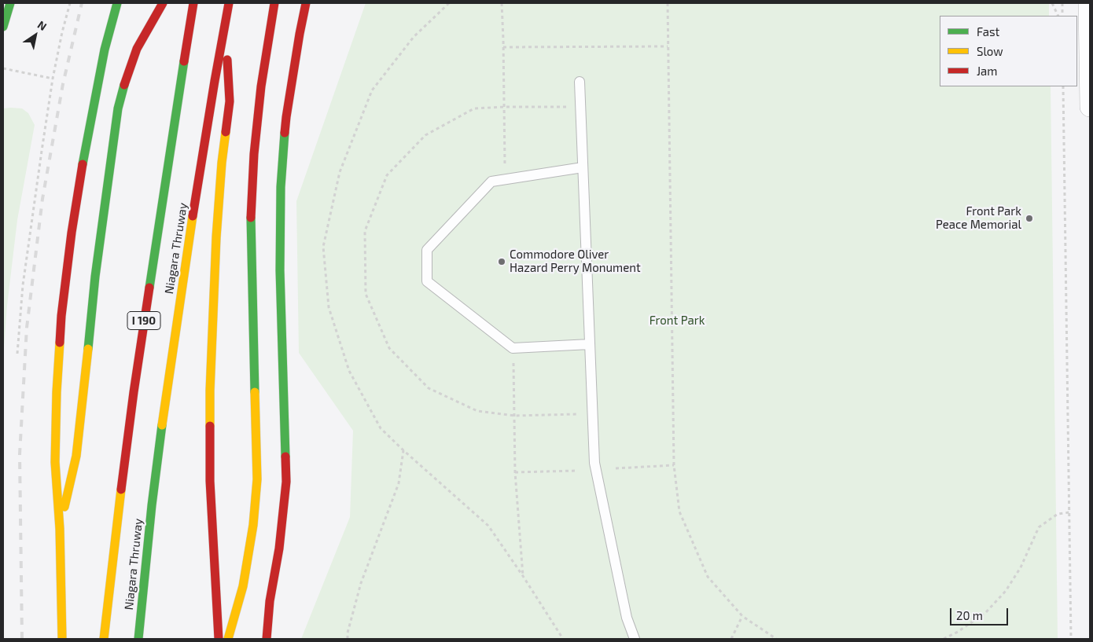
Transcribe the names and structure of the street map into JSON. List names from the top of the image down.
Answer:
{
  "streets": {
    "highway": ["Niagara Thruway", "I 190"]
  },
  "parks": ["Front Park"],
  "places": ["Front Park Peace Memorial", "Commodore Oliver Hazard Perry Monument"],
  "legend": ["Fast", "Slow", "Jam"],
  "scale_bar": "20 m",
  "north": "top right"
}
